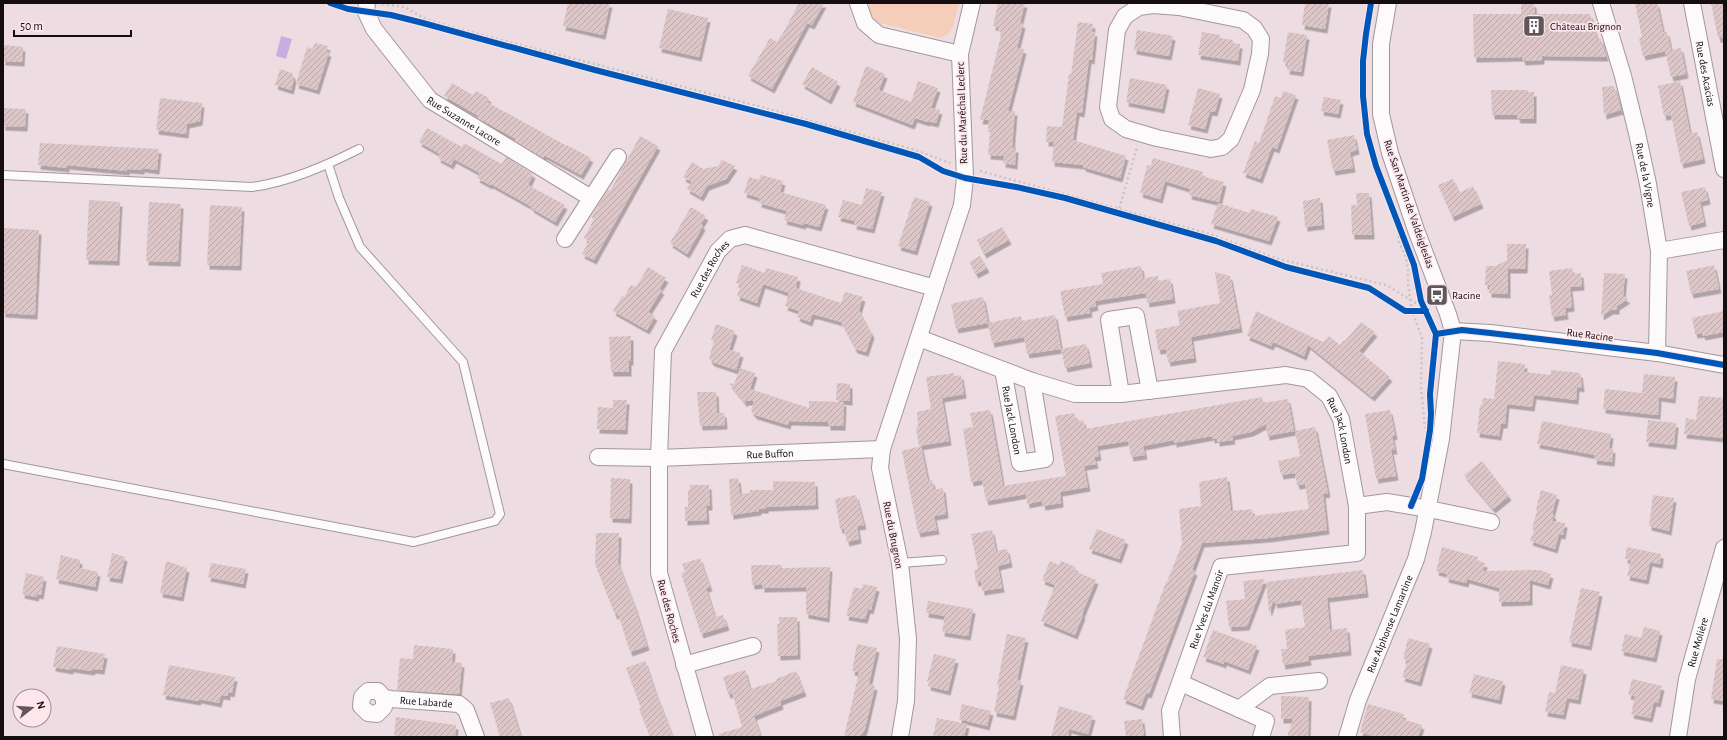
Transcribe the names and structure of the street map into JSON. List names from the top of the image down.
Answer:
{
  "streets": {
    "street": [
      "Rue des Acacias",
      "Rue du Maréchal Leclerc",
      "Rue Suzanne Lacore",
      "Rue de la Vigne",
      "Rue San Martin de Valdeigleslas",
      "Rue des Roches",
      "Rue Racine",
      "Rue Jack London",
      "Rue Buffon",
      "Rue du Brugnon",
      "Rue Yves du Manoir",
      "Rue Alphonse Lamartine",
      "Rue Molière",
      "Rue Labarde"
    ]
  },
  "crossings": [
    ["Rue du Maréchal Leclerc", "Rue des Roches"],
    ["Rue du Maréchal Leclerc", "Rue Jack London"],
    ["Rue du Maréchal Leclerc", "Rue du Brugnon"],
    ["Rue de la Vigne", "Rue Racine"],
    ["Rue San Martin de Valdeigleslas", "Rue Racine"],
    ["Rue San Martin de Valdeigleslas", "Rue Alphonse Lamartine"],
    ["Rue des Roches", "Rue Buffon"],
    ["Rue Racine", "Rue Alphonse Lamartine"],
    ["Rue Jack London", "Rue du Brugnon"],
    ["Rue Jack London", "Rue Yves du Manoir"],
    ["Rue Buffon", "Rue du Brugnon"]
  ],
  "places": {
    "building": ["Château Brignon"],
    "bus stop": ["Racine"]
  },
  "scale_bar": "50 m",
  "north": "right"
}
